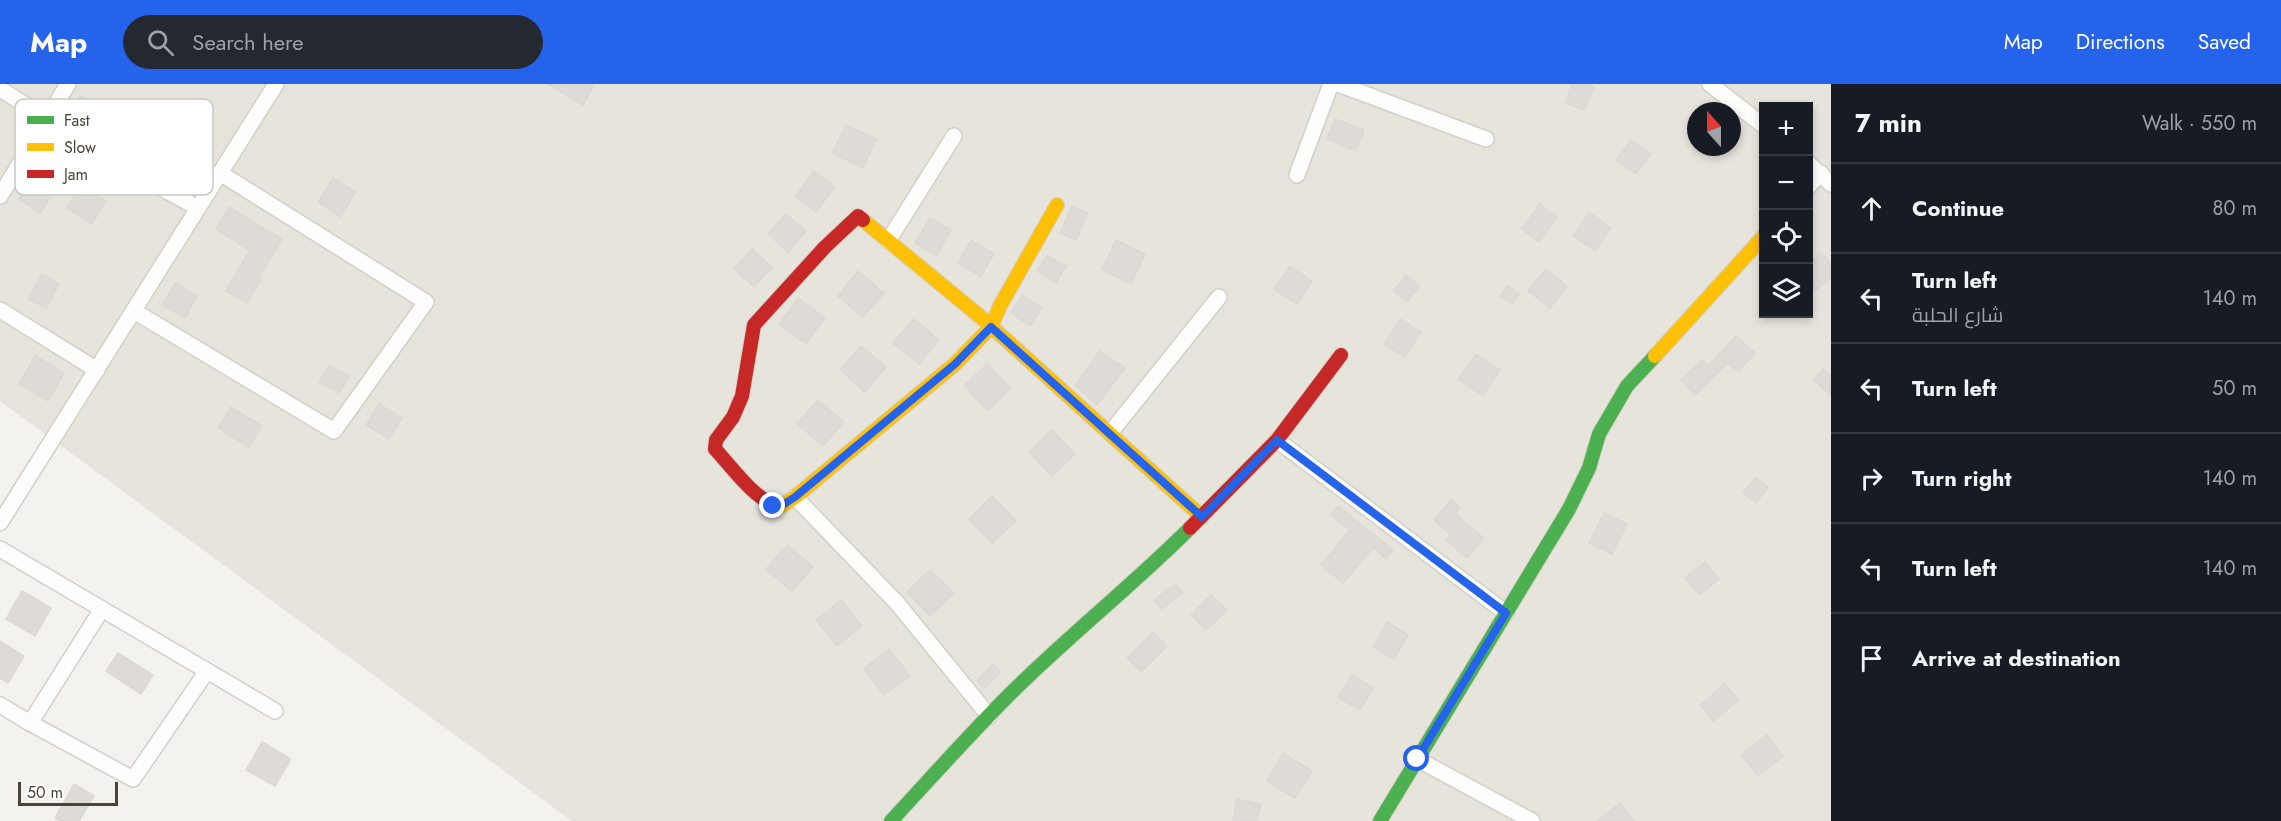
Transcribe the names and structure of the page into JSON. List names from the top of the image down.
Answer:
{
  "legend": ["Fast", "Slow", "Jam"],
  "scale_bar": "50 m",
  "north": "top",
  "page": {
    "header": "Map",
    "search": "Search here",
    "nav": ["Map", "Directions", "Saved"],
    "heading": ["7 min", "Walk · 550 m"],
    "map_buttons": ["+", "−"],
    "list": [
      ["Continue", "80 m"],
      ["Turn left", "شارع الحلبة", "140 m"],
      ["Turn left", "50 m"],
      ["Turn right", "140 m"],
      ["Turn left", "140 m"],
      "Arrive at destination"
    ],
    "scale": "50 m"
  }
}
